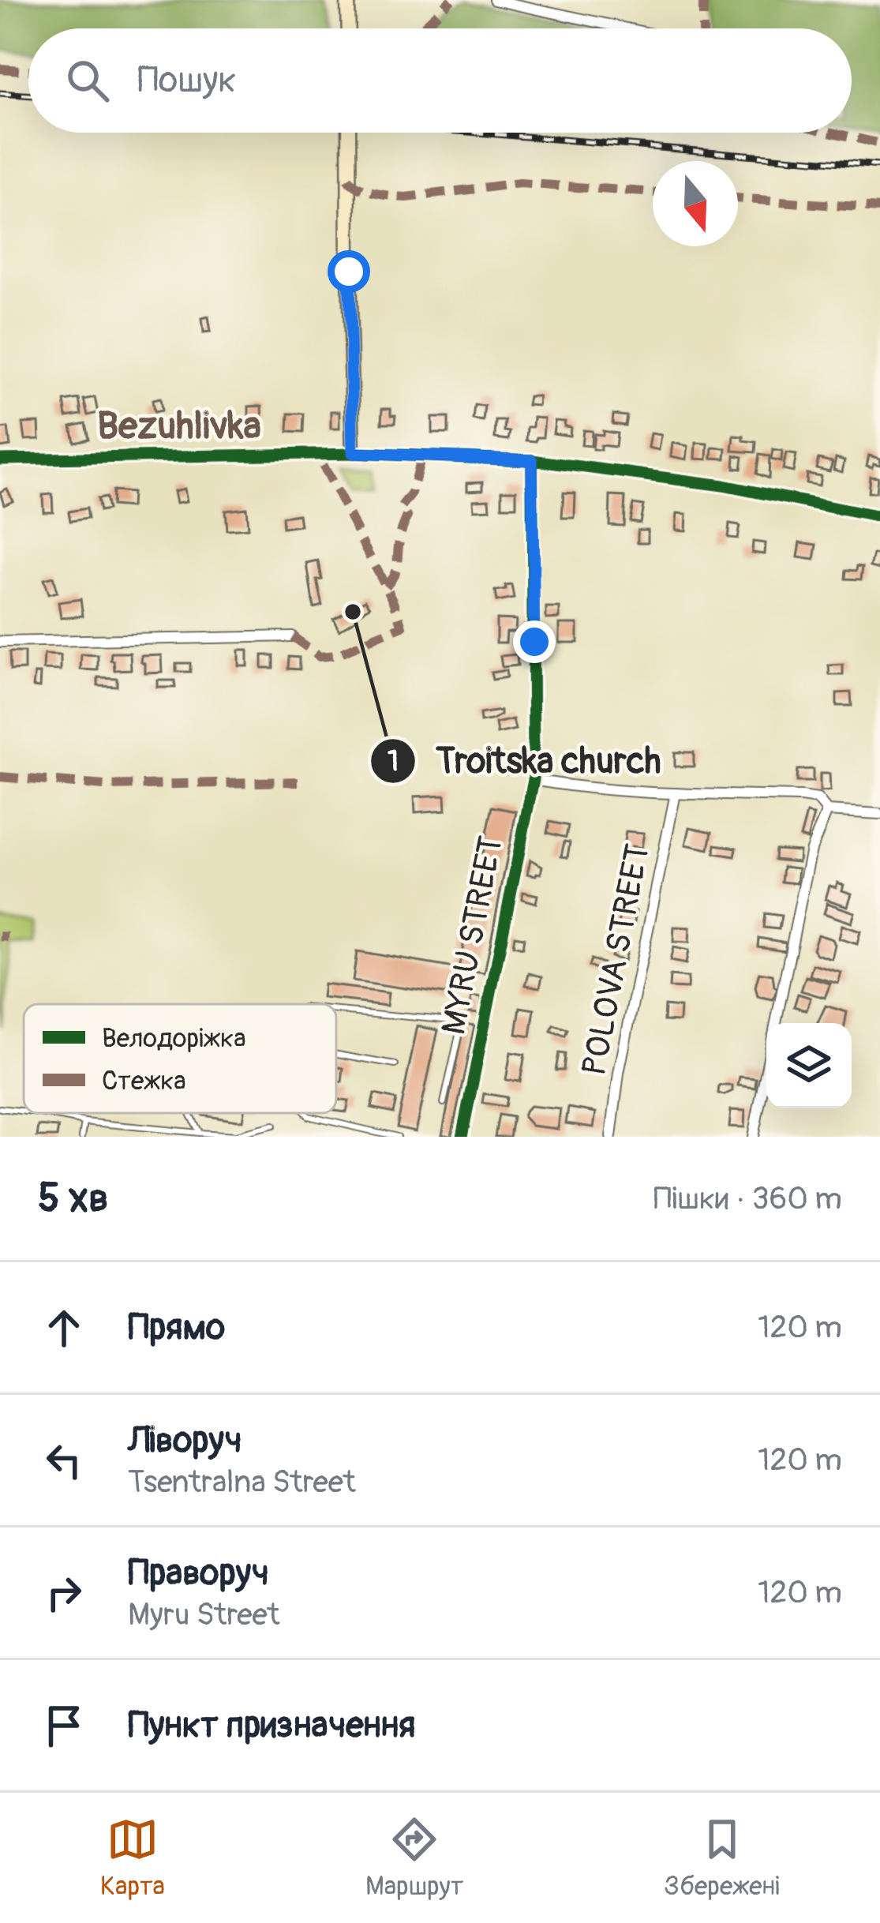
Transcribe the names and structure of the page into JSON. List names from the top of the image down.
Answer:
{
  "streets": {
    "street": ["MYRU STREET", "POLOVA STREET"]
  },
  "districts": ["Bezuhlivka"],
  "places": ["Troitska church"],
  "legend": ["Велодоріжка", "Стежка"],
  "north": "bottom",
  "page": {
    "search": "Пошук",
    "heading": ["5 хв", "Пішки · 360 m"],
    "list": [
      ["Прямо", "120 m"],
      ["Ліворуч", "Tsentralna Street", "120 m"],
      ["Праворуч", "Myru Street", "120 m"],
      "Пункт призначення"
    ],
    "nav": ["Карта", "Маршрут", "Збережені"]
  }
}
